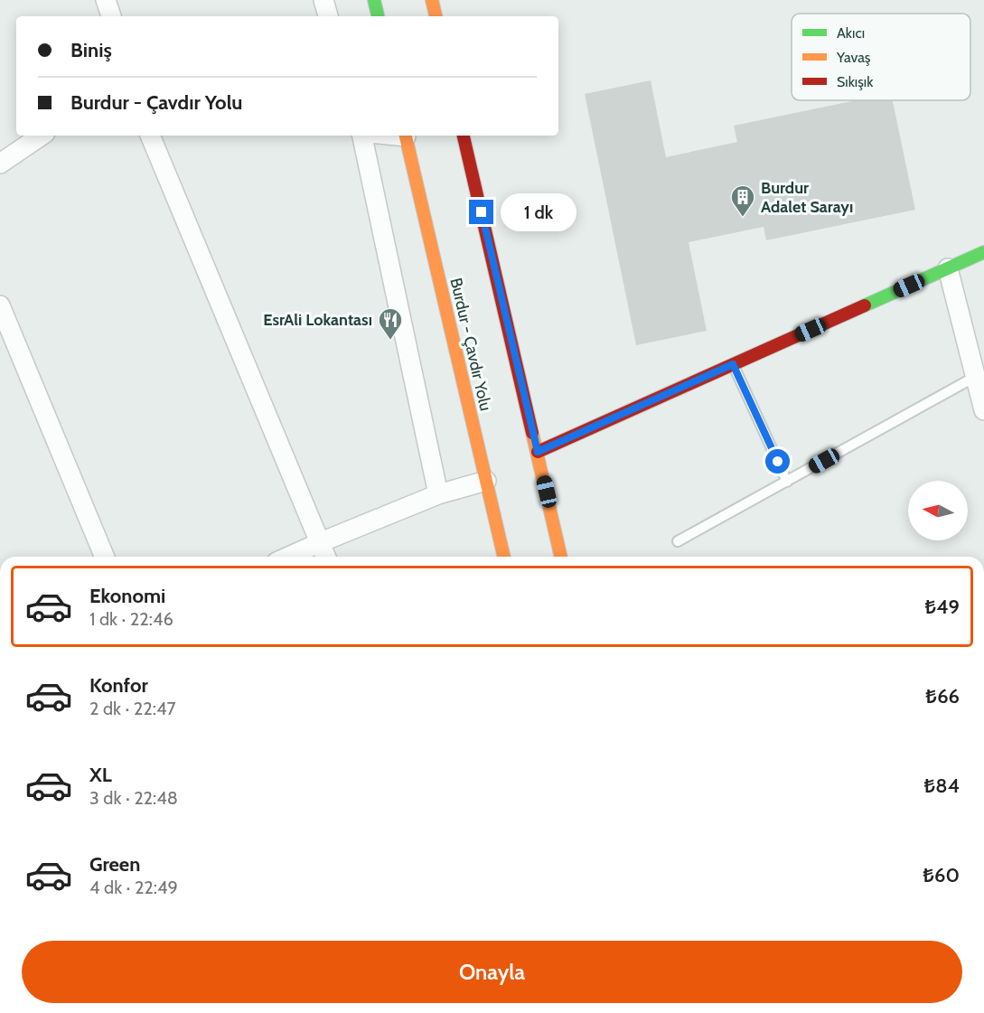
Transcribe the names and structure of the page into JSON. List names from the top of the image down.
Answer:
{
  "streets": {
    "main road": ["Burdur - Çavdır Yolu"]
  },
  "places": {
    "building": ["Burdur Adalet Sarayı"],
    "restaurant": ["EsrAli Lokantası"]
  },
  "legend": ["Akıcı", "Yavaş", "Sıkışık"],
  "north": "left",
  "page": {
    "banner": ["Biniş", "Burdur - Çavdır Yolu"],
    "bubble": "1 dk",
    "list": [
      {
        "name": "Ekonomi",
        "note": "1 dk · 22:46",
        "value": "₺49"
      },
      {
        "name": "Konfor",
        "note": "2 dk · 22:47",
        "value": "₺66"
      },
      {
        "name": "XL",
        "note": "3 dk · 22:48",
        "value": "₺84"
      },
      {
        "name": "Green",
        "note": "4 dk · 22:49",
        "value": "₺60"
      }
    ],
    "buttons": "Onayla"
  }
}
